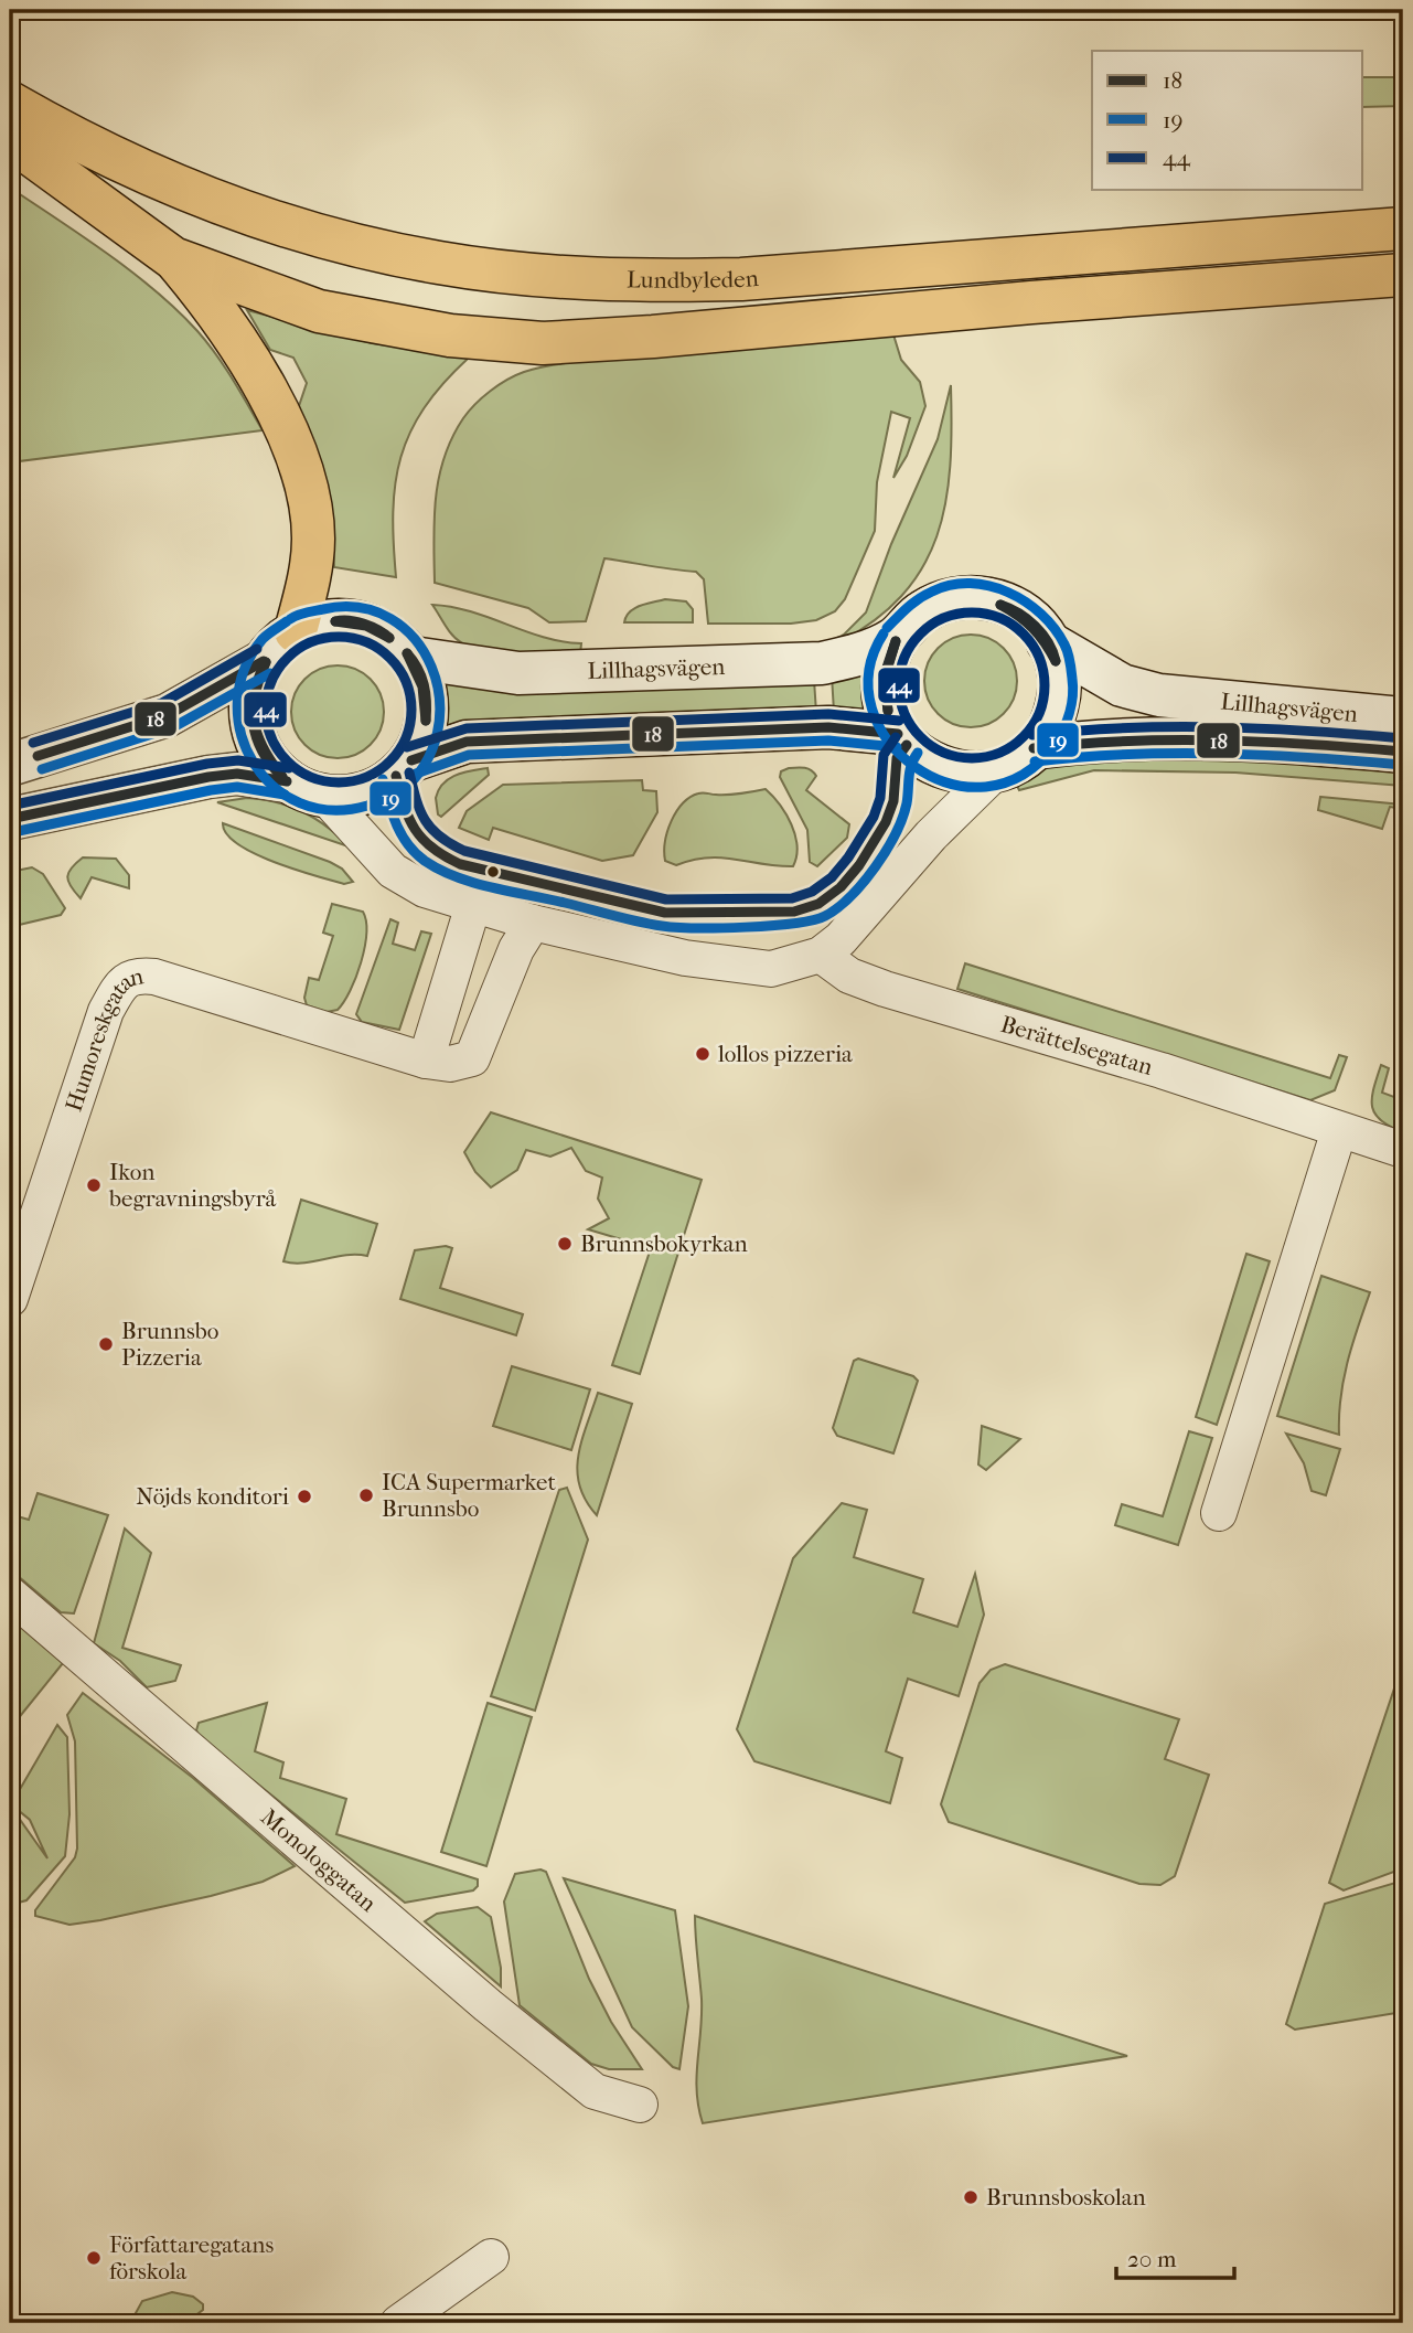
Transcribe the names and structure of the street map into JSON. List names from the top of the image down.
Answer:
{
  "streets": {
    "highway": ["Lundbyleden"],
    "main road": ["Lillhagsvägen"],
    "street": ["Berättelsegatan", "Humoreskgatan", "Monologgatan"]
  },
  "places": [
    "lollos pizzeria",
    "Ikon begravningsbyrå",
    "Brunnsbokyrkan",
    "Brunnsbo Pizzeria",
    "ICA Supermarket Brunnsbo",
    "Nöjds konditori",
    "Brunnsboskolan",
    "Författaregatans förskola"
  ],
  "lines": ["transit line 19", "transit line 18", "transit line 44"],
  "legend": ["18", "19", "44"],
  "scale_bar": "20 m"
}
